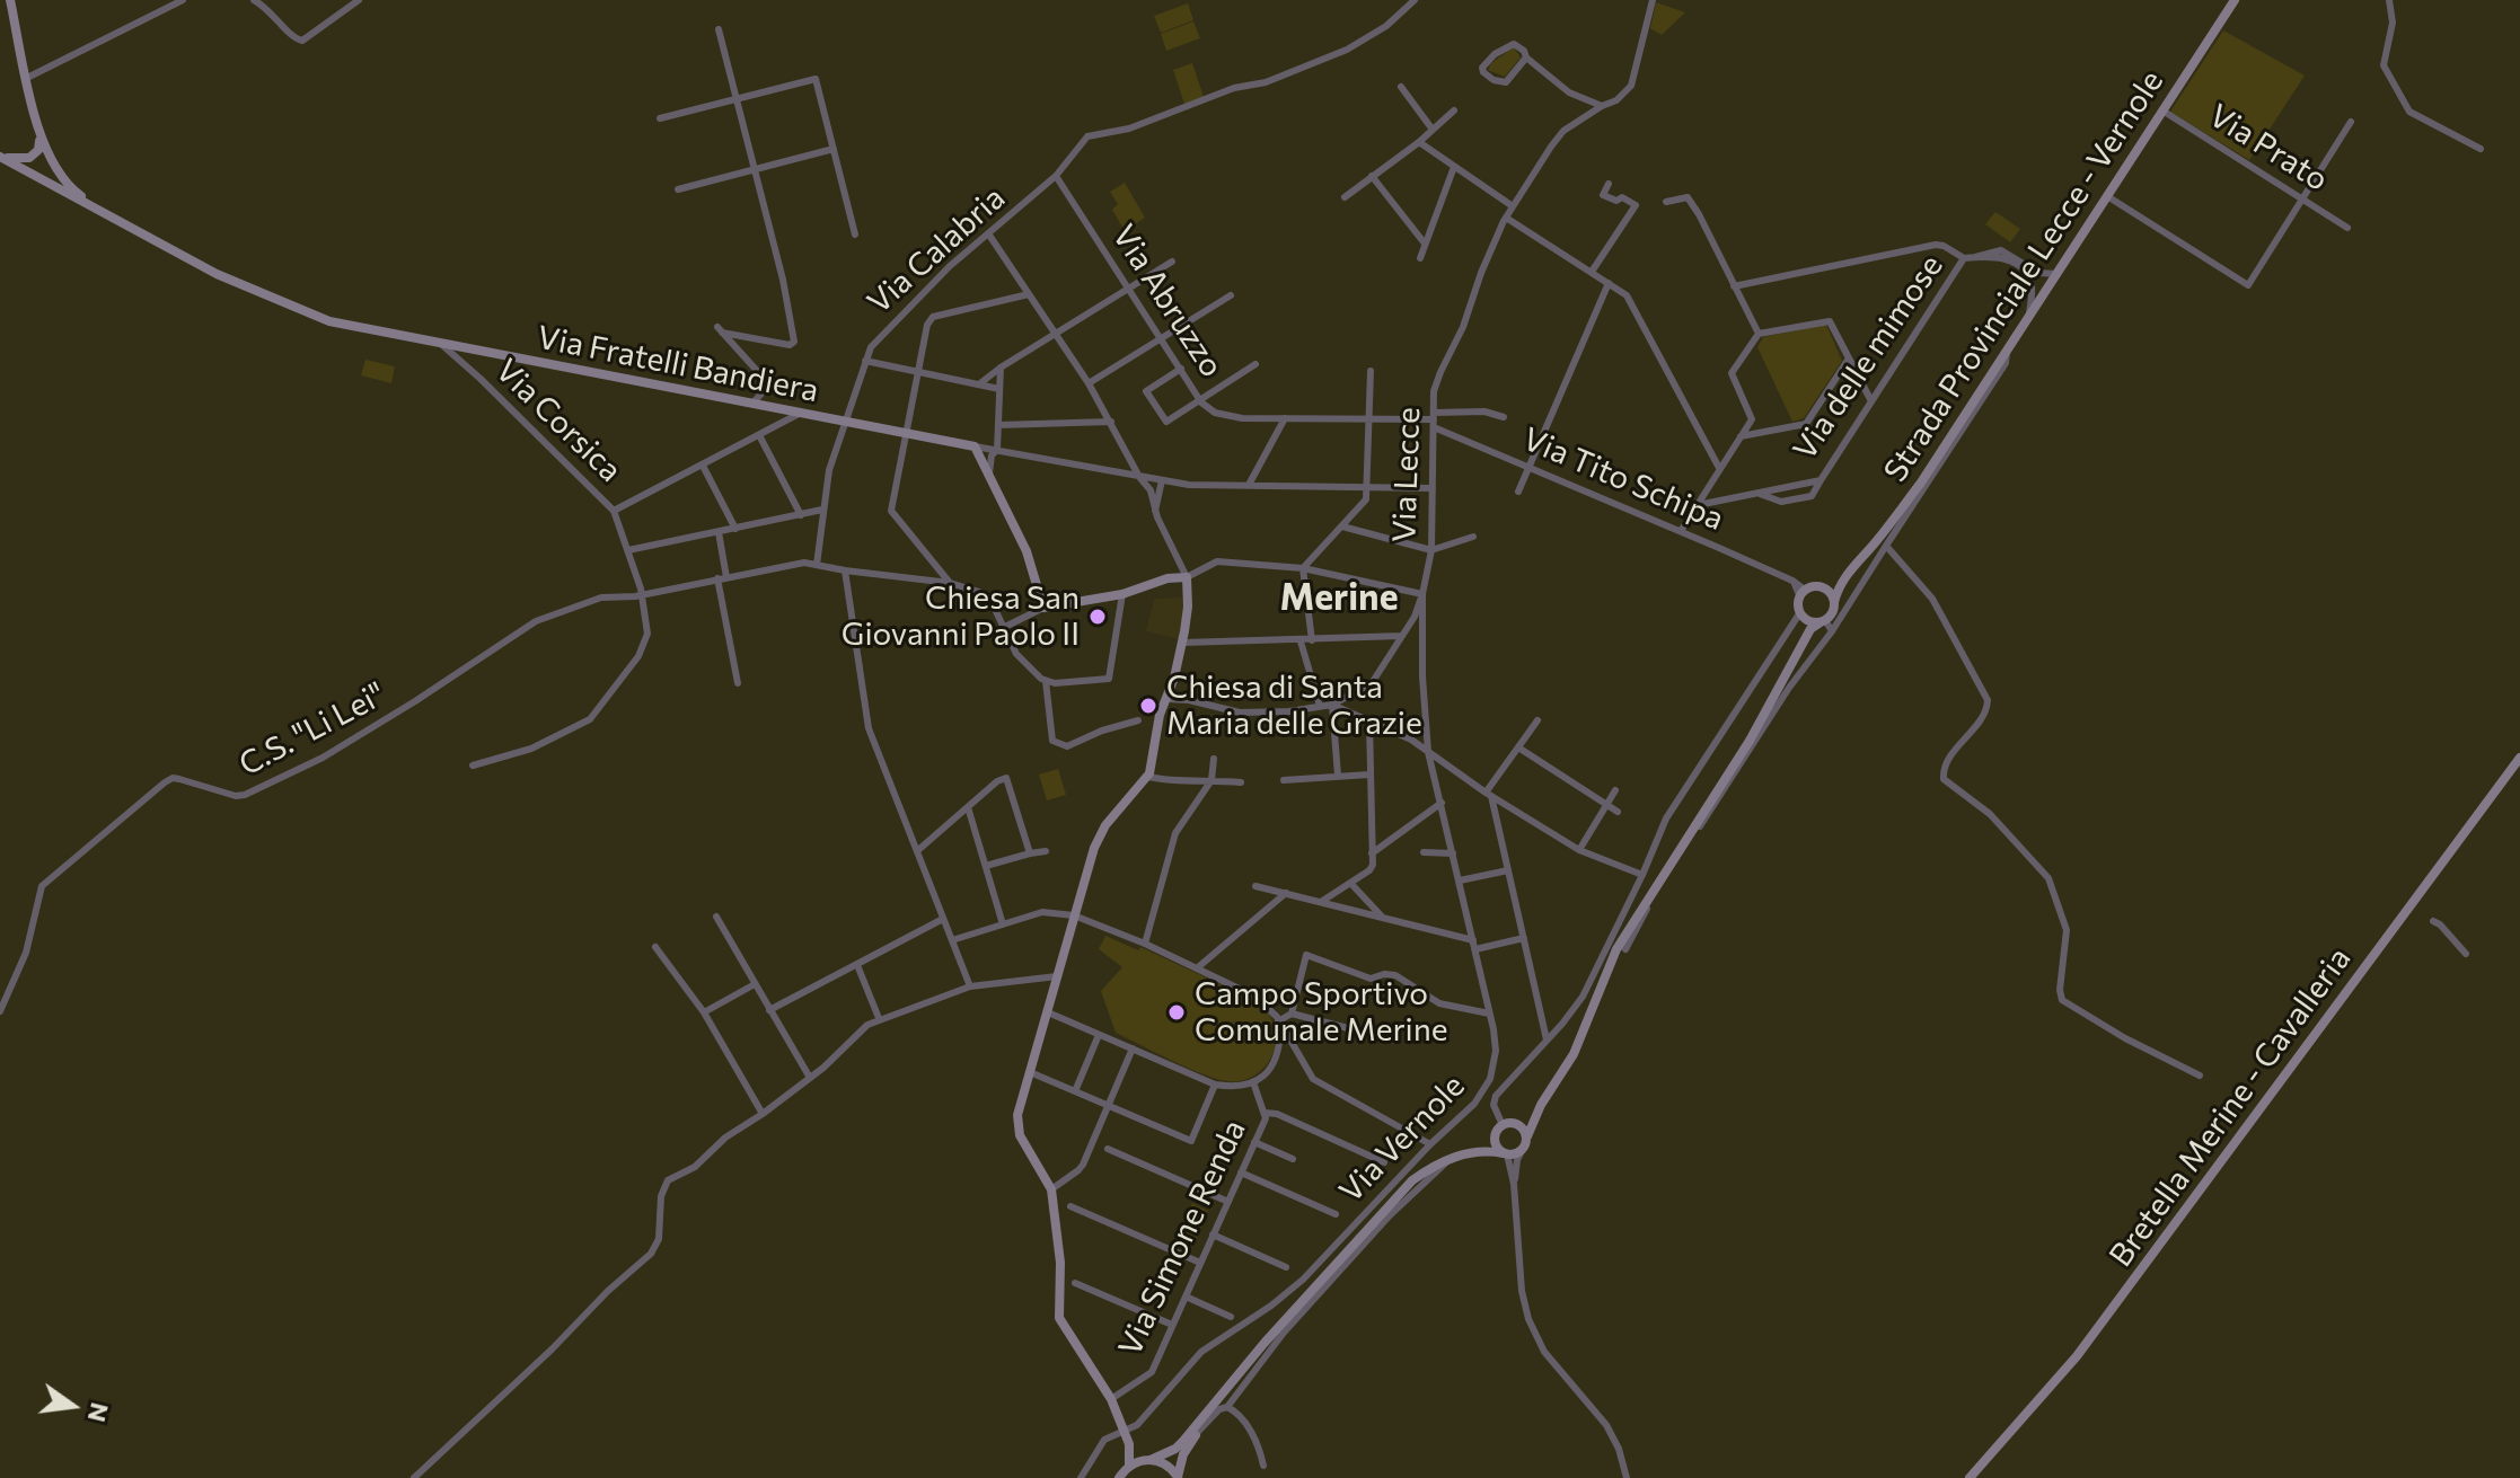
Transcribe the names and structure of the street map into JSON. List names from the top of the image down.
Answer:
{
  "streets": {
    "street": [
      "Via Prato",
      "Via Calabria",
      "Strada Provinciale Lecce - Vernole",
      "Via Abruzzo",
      "Via delle mimose",
      "Via Fratelli Bandiera",
      "Via Corsica",
      "Via Lecce",
      "Via Tito Schipa",
      "C.S. \"Li Lei\"",
      "Bretella Merine - Cavalleria",
      "Via Vernole",
      "Via Simone Renda"
    ]
  },
  "crossings": [
    ["Via Prato", "Strada Provinciale Lecce - Vernole"],
    ["Via Calabria", "Via Abruzzo"],
    ["Via Calabria", "Via Fratelli Bandiera"],
    ["Via Calabria", "C.S. \"Li Lei\""],
    ["Strada Provinciale Lecce - Vernole", "Via delle mimose"],
    ["Strada Provinciale Lecce - Vernole", "Via Tito Schipa"],
    ["Via Fratelli Bandiera", "Via Corsica"],
    ["Via Fratelli Bandiera", "Via Lecce"],
    ["Via Corsica", "C.S. \"Li Lei\""],
    ["Via Lecce", "Via Tito Schipa"],
    ["Via Lecce", "Via Vernole"]
  ],
  "districts": ["Merine"],
  "places": ["Chiesa San Giovanni Paolo II", "Chiesa di Santa Maria delle Grazie", "Campo Sportivo Comunale Merine"],
  "north": "right"
}
